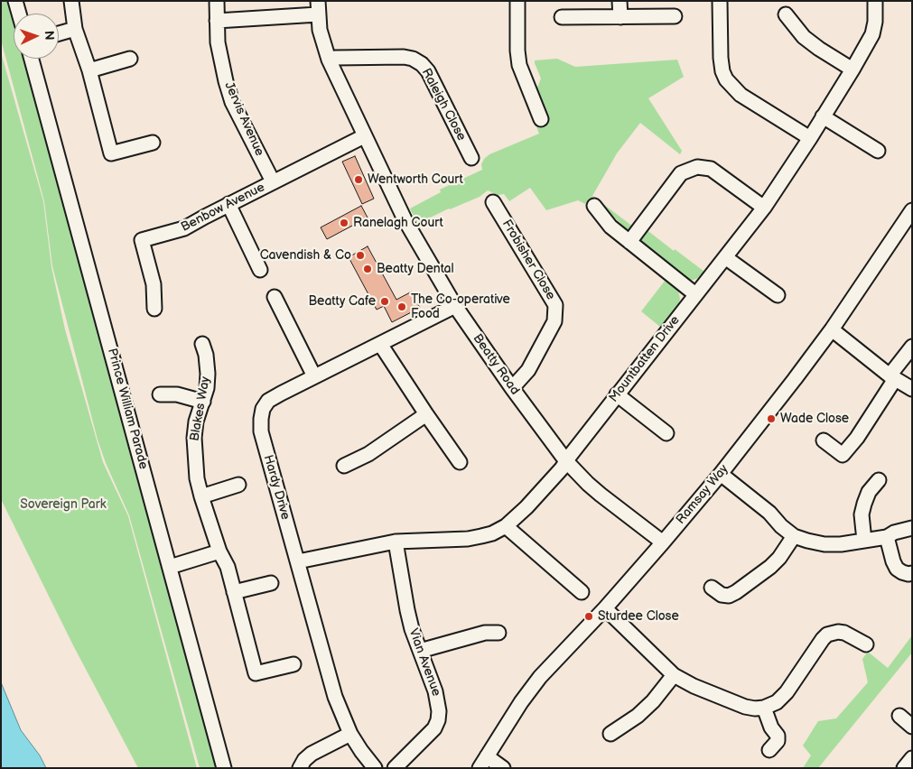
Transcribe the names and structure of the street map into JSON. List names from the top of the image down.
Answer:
{
  "streets": {
    "street": [
      "Raleigh Close",
      "Jervis Avenue",
      "Benbow Avenue",
      "Frobisher Close",
      "Mountbatten Drive",
      "Beatty Road",
      "Prince William Parade",
      "Blakes Way",
      "Hardy Drive",
      "Ramsay Way",
      "Vian Avenue"
    ]
  },
  "crossings": [
    ["Raleigh Close", "Beatty Road"],
    ["Jervis Avenue", "Benbow Avenue"],
    ["Benbow Avenue", "Beatty Road"],
    ["Frobisher Close", "Beatty Road"],
    ["Mountbatten Drive", "Beatty Road"],
    ["Mountbatten Drive", "Hardy Drive"],
    ["Mountbatten Drive", "Vian Avenue"],
    ["Beatty Road", "Hardy Drive"],
    ["Beatty Road", "Ramsay Way"]
  ],
  "parks": ["Sovereign Park"],
  "places": [
    "Wentworth Court",
    "Ranelagh Court",
    "Cavendish & Co",
    "Beatty Dental",
    "Beatty Cafe",
    "The Co-operative Food",
    "Wade Close",
    "Sturdee Close"
  ],
  "north": "right"
}
